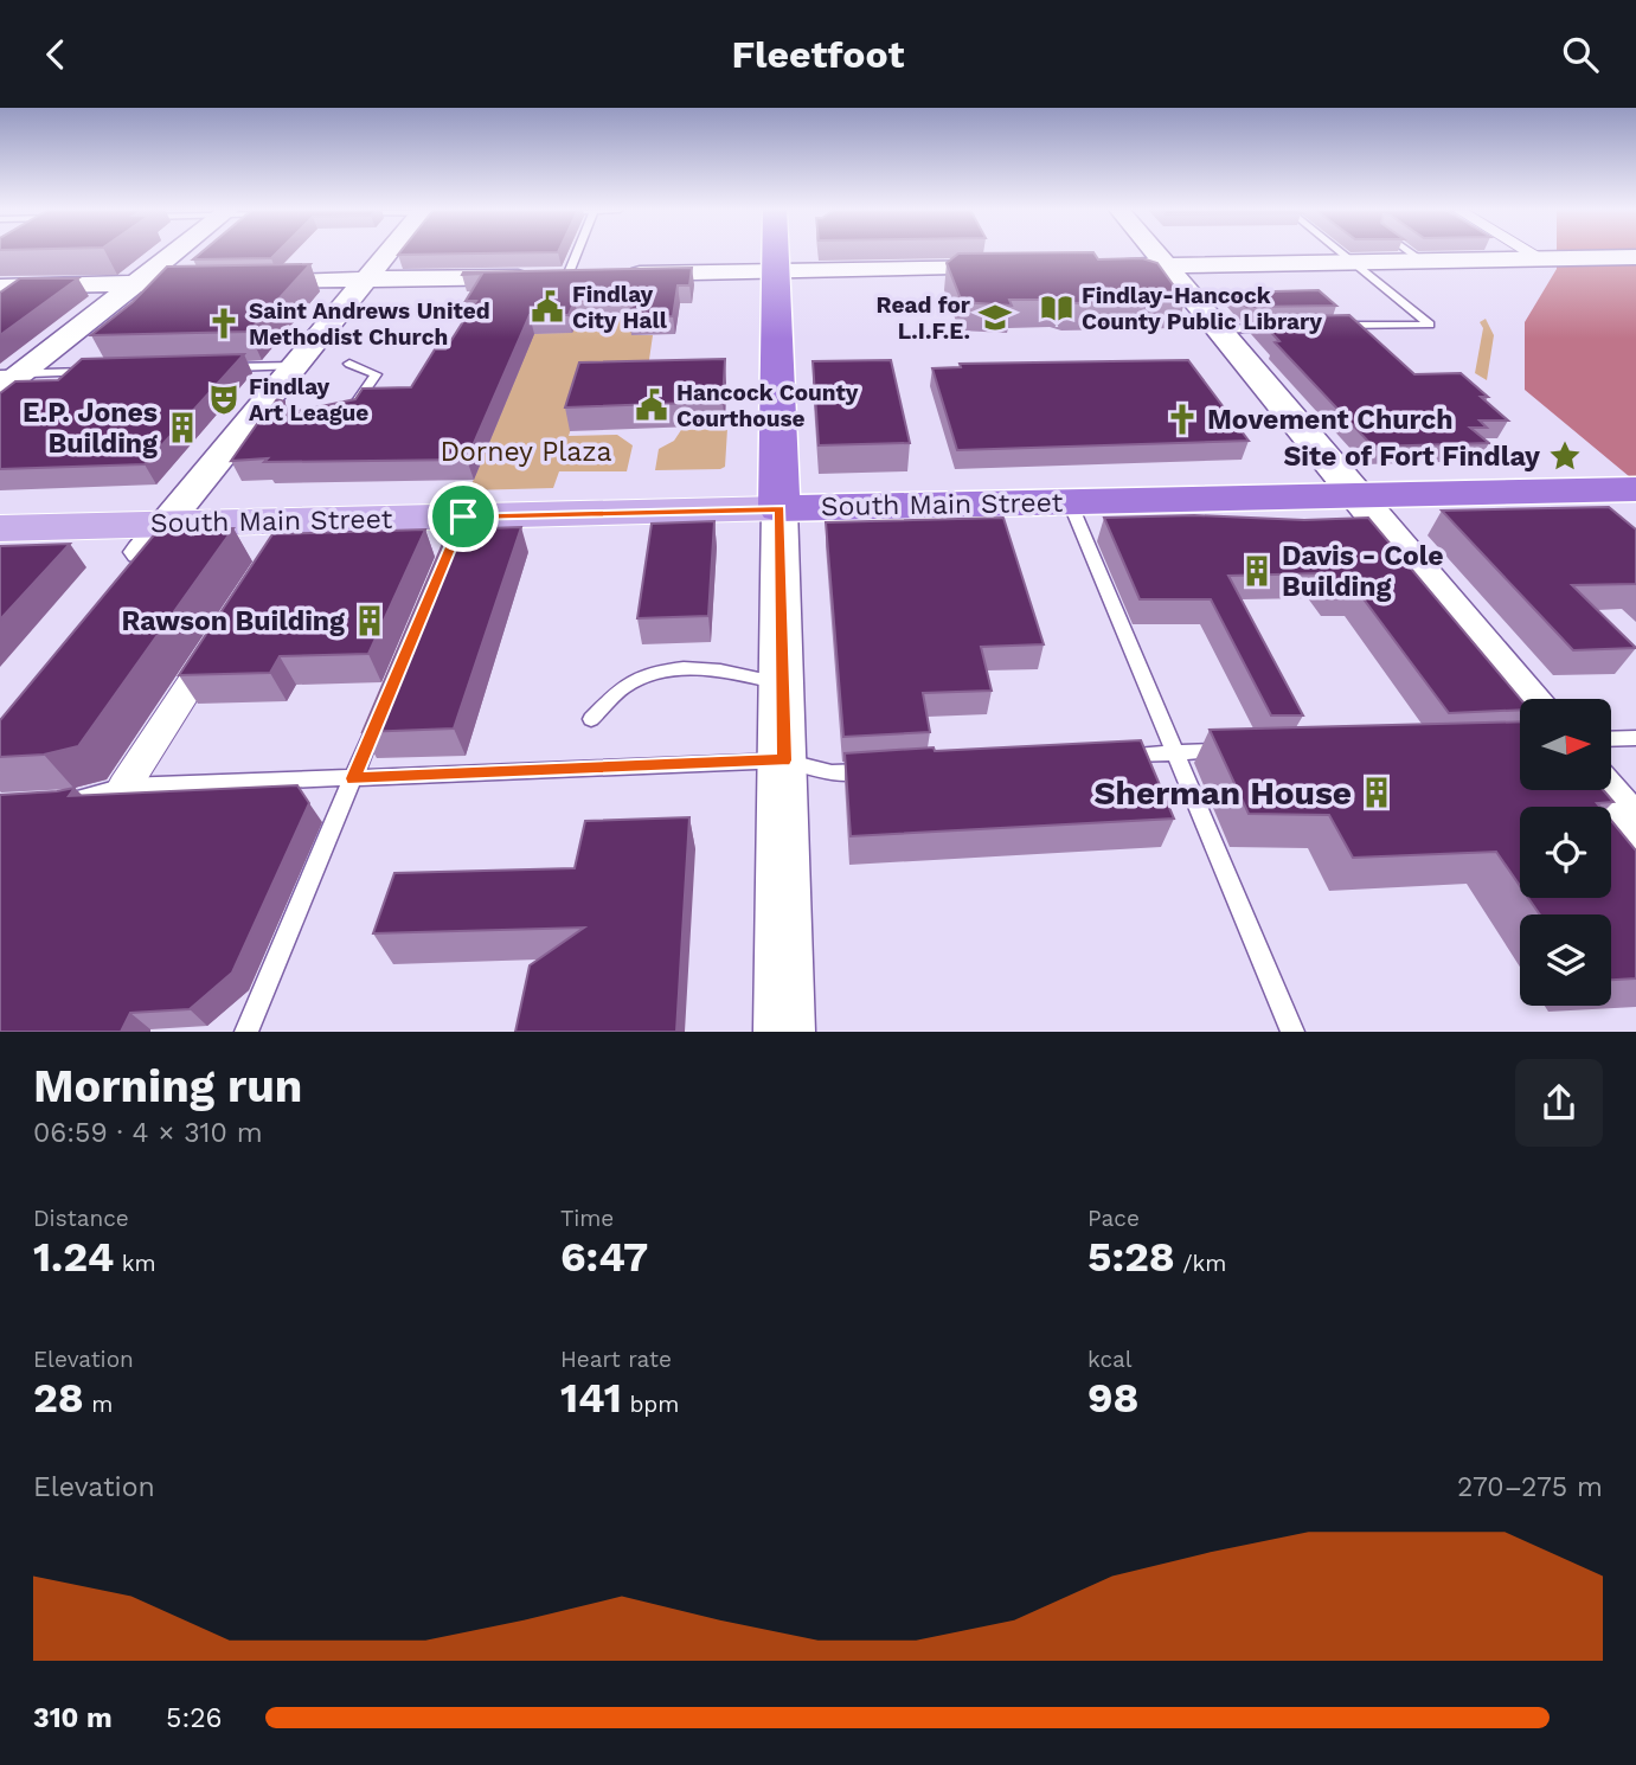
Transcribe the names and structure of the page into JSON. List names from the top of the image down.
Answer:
{
  "streets": {
    "highway": ["South Main Street"]
  },
  "parks": ["Dorney Plaza"],
  "places": {
    "public building": ["Findlay City Hall", "Hancock County Courthouse"],
    "library": ["Findlay-Hancock County Public Library"],
    "school or university": ["Read for L.I.F.E."],
    "church": ["Saint Andrews United Methodist Church", "Movement Church"],
    "theatre": ["Findlay Art League"],
    "building": [
      "E.P. Jones Building",
      "Davis - Cole Building",
      "Rawson Building",
      "Sherman House"
    ],
    "place": ["Site of Fort Findlay"]
  },
  "north": "right",
  "page": {
    "header": "Fleetfoot",
    "heading": ["Morning run", "06:59 · 4 × 310 m"],
    "stats": [
      ["Distance", "1.24 km"],
      ["Time", "6:47"],
      ["Pace", "5:28 /km"],
      ["Elevation", "28 m"],
      ["Heart rate", "141 bpm"],
      ["kcal", "98"]
    ],
    "chart": ["Elevation", "270–275 m"],
    "list": [
      {
        "name": "310 m",
        "note": "5:26"
      }
    ]
  }
}
